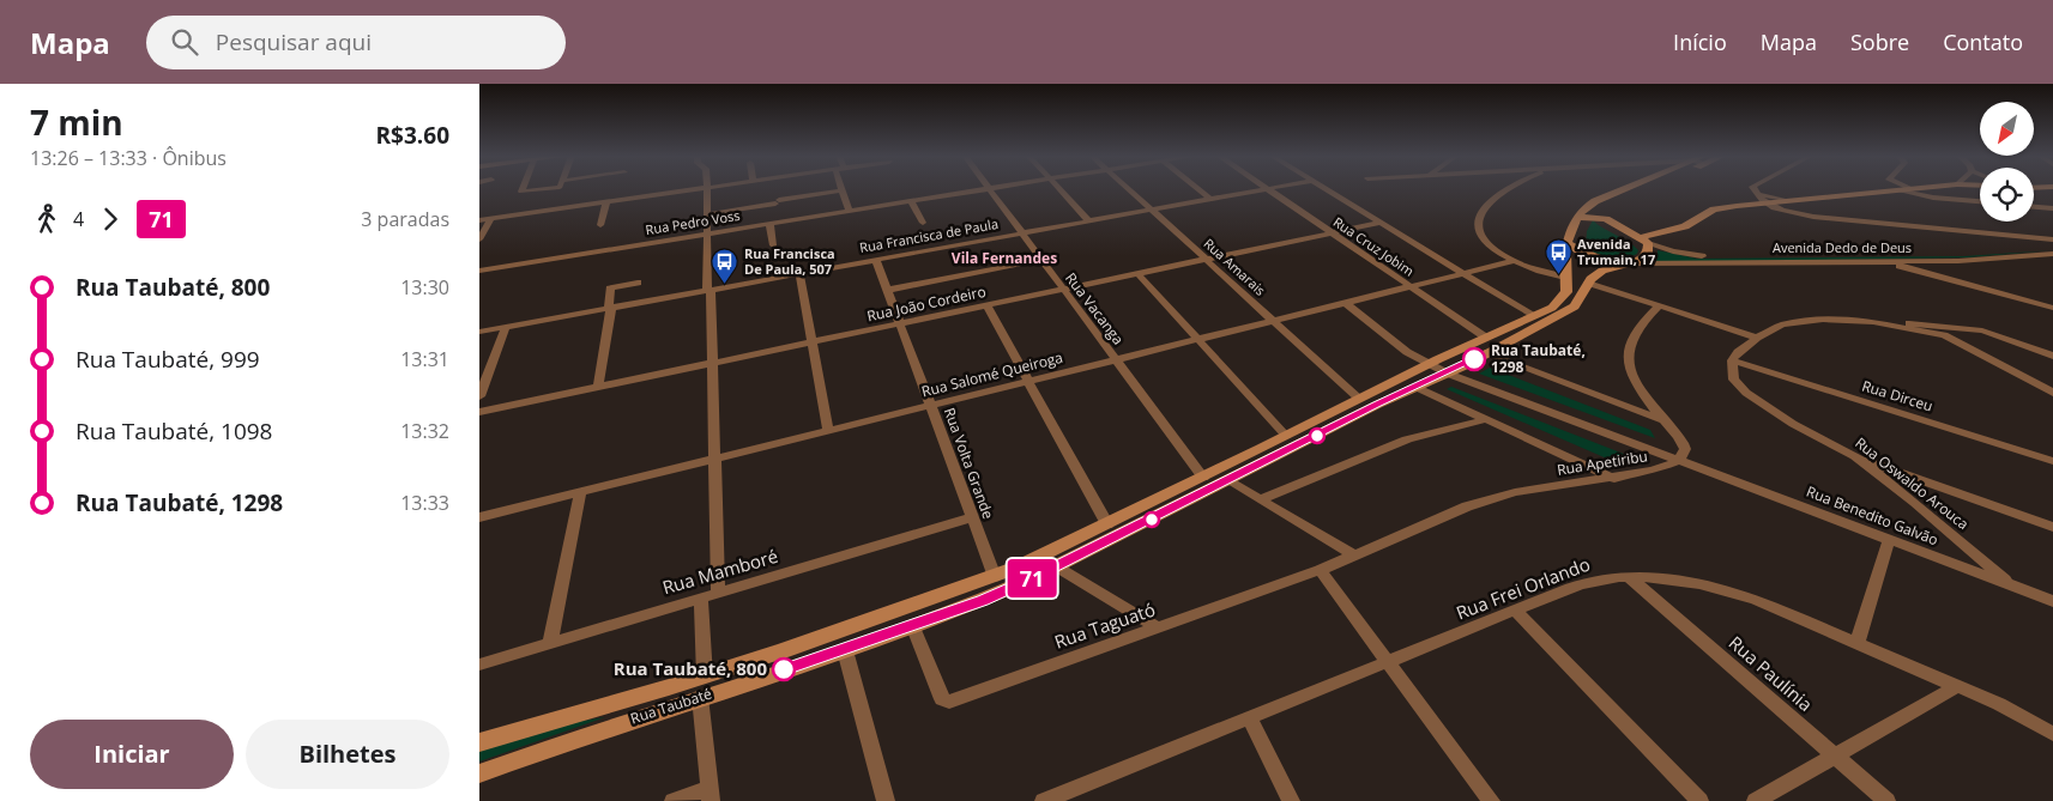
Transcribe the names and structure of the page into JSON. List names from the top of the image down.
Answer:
{
  "streets": {
    "main road": ["Rua Taubaté"],
    "street": [
      "Rua Pedro Voss",
      "Rua Francisca de Paula",
      "Rua Cruz Jobim",
      "Avenida Dedo de Deus",
      "Rua Amarais",
      "Rua João Cordeiro",
      "Rua Vacanga",
      "Rua Salomé Queiroga",
      "Rua Dirceu",
      "Rua Volta Grande",
      "Rua Apetiribu",
      "Rua Oswaldo Arouca",
      "Rua Benedito Galvão",
      "Rua Mamboré",
      "Rua Frei Orlando",
      "Rua Taguató",
      "Rua Paulínia"
    ]
  },
  "crossings": [
    ["Rua Francisca de Paula", "Rua Amarais"],
    ["Rua Francisca de Paula", "Rua Vacanga"],
    ["Rua Francisca de Paula", "Rua Volta Grande"],
    ["Rua Cruz Jobim", "Rua João Cordeiro"],
    ["Rua Cruz Jobim", "Rua Salomé Queiroga"],
    ["Rua Cruz Jobim", "Rua Taubaté"],
    ["Rua Amarais", "Rua João Cordeiro"],
    ["Rua Amarais", "Rua Salomé Queiroga"],
    ["Rua Amarais", "Rua Taubaté"],
    ["Rua João Cordeiro", "Rua Vacanga"],
    ["Rua João Cordeiro", "Rua Volta Grande"],
    ["Rua Vacanga", "Rua Salomé Queiroga"],
    ["Rua Vacanga", "Rua Taubaté"],
    ["Rua Salomé Queiroga", "Rua Volta Grande"],
    ["Rua Salomé Queiroga", "Rua Benedito Galvão"],
    ["Rua Dirceu", "Rua Oswaldo Arouca"],
    ["Rua Volta Grande", "Rua Mamboré"],
    ["Rua Volta Grande", "Rua Taubaté"],
    ["Rua Apetiribu", "Rua Benedito Galvão"],
    ["Rua Apetiribu", "Rua Taguató"],
    ["Rua Oswaldo Arouca", "Rua Benedito Galvão"],
    ["Rua Benedito Galvão", "Rua Taubaté"],
    ["Rua Frei Orlando", "Rua Paulínia"],
    ["Rua Taguató", "Rua Taubaté"]
  ],
  "districts": ["Vila Fernandes"],
  "places": {
    "bus stop": ["Avenida Trumain, 17", "Rua Francisca De Paula, 507"],
    "other": ["Rua Taubaté, 1298", "Rua Taubaté, 800"]
  },
  "lines": ["bus line 71"],
  "north": "bottom left",
  "page": {
    "header": "Mapa",
    "search": "Pesquisar aqui",
    "nav": [
      "Início",
      "Mapa",
      "Sobre",
      "Contato"
    ],
    "heading": ["7 min", "13:26 – 13:33 · Ônibus", "R$3.60"],
    "on_map": "71",
    "legs": ["4", "71", "3 paradas"],
    "list": [
      {
        "name": "Rua Taubaté, 800",
        "value": "13:30"
      },
      {
        "name": "Rua Taubaté, 999",
        "value": "13:31"
      },
      {
        "name": "Rua Taubaté, 1098",
        "value": "13:32"
      },
      {
        "name": "Rua Taubaté, 1298",
        "value": "13:33"
      }
    ],
    "buttons": ["Iniciar", "Bilhetes"]
  }
}
